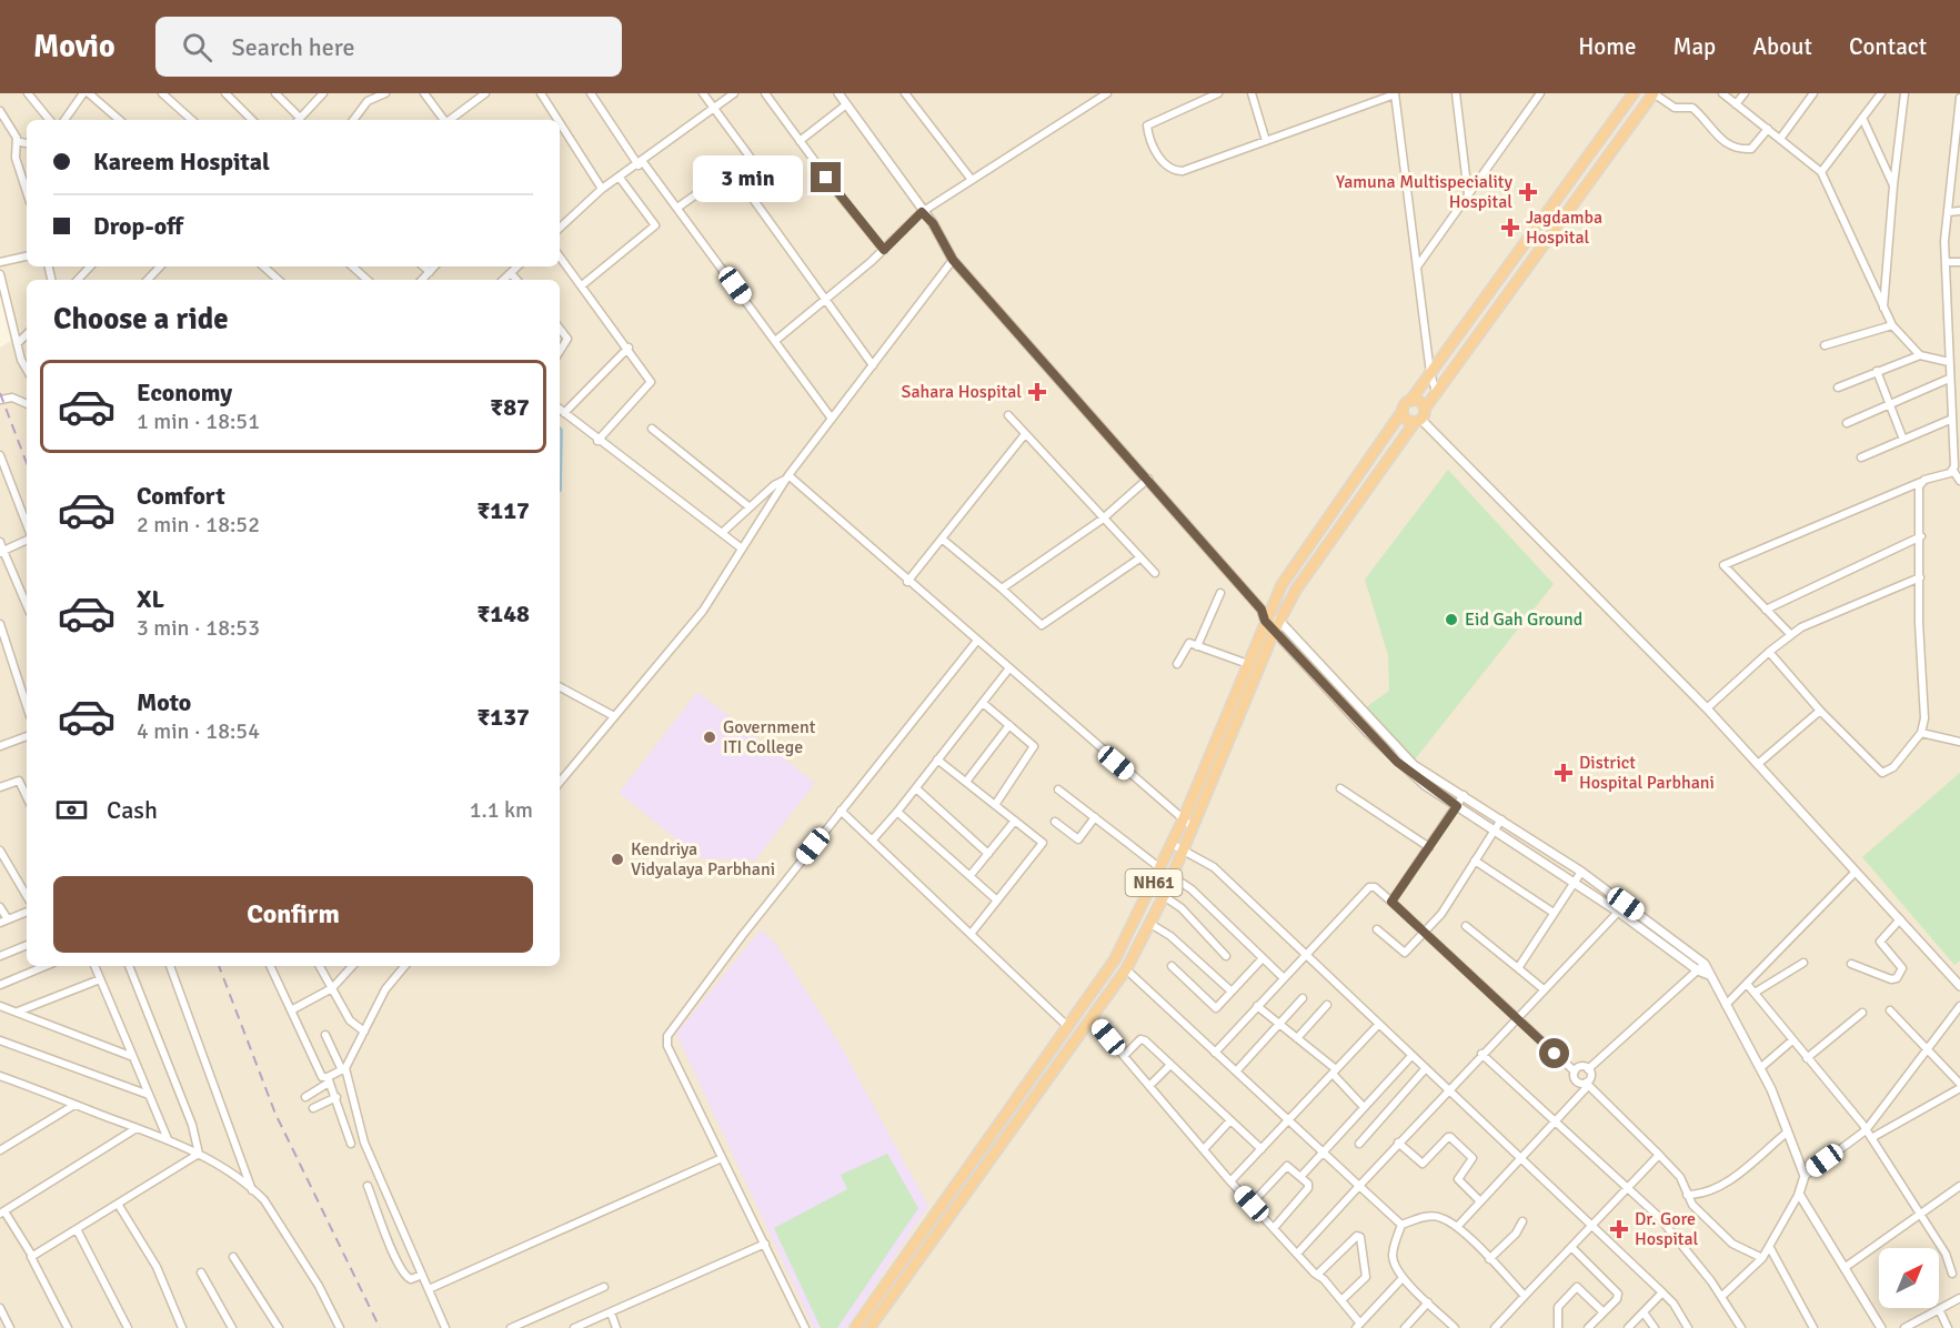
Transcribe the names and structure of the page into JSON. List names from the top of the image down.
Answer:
{
  "streets": {
    "highway": ["NH61"]
  },
  "places": {
    "health": [
      "Yamuna Multispeciality Hospital",
      "Jagdamba Hospital",
      "Sahara Hospital",
      "District Hospital Parbhani",
      "Dr. Gore Hospital"
    ],
    "other": ["Eid Gah Ground", "Government ITI College", "Kendriya Vidyalaya Parbhani"]
  },
  "north": "top right",
  "page": {
    "header": "Movio",
    "search": "Search here",
    "nav": [
      "Home",
      "Map",
      "About",
      "Contact"
    ],
    "banner": ["Kareem Hospital", "Drop-off"],
    "bubble": "3 min",
    "heading": "Choose a ride",
    "list": [
      {
        "name": "Economy",
        "note": "1 min · 18:51",
        "value": "₹87"
      },
      {
        "name": "Comfort",
        "note": "2 min · 18:52",
        "value": "₹117"
      },
      {
        "name": "XL",
        "note": "3 min · 18:53",
        "value": "₹148"
      },
      {
        "name": "Moto",
        "note": "4 min · 18:54",
        "value": "₹137"
      }
    ],
    "pay": ["Cash", "1.1 km"],
    "buttons": "Confirm"
  }
}
